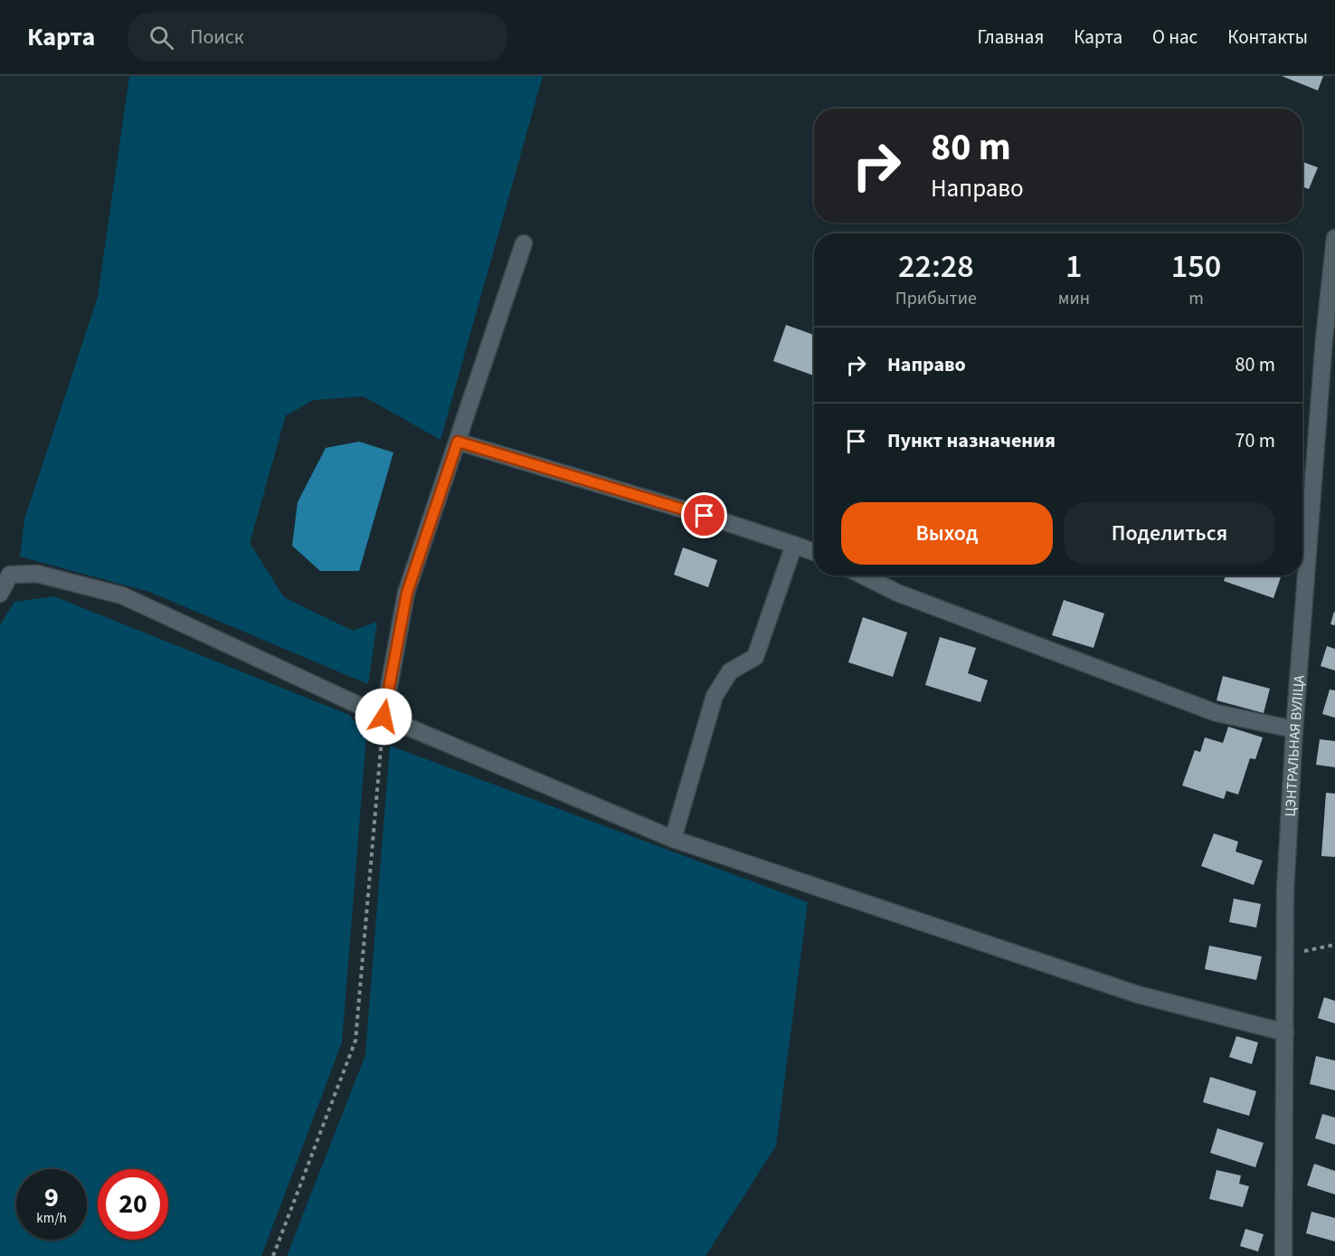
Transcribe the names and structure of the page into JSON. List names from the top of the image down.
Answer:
{
  "streets": {
    "street": ["ЦЭНТРАЛЬНАЯ ВУЛІЦА"]
  },
  "page": {
    "header": "Карта",
    "search": "Поиск",
    "nav": [
      "Главная",
      "Карта",
      "О нас",
      "Контакты"
    ],
    "turn": ["80 m", "Направо"],
    "eta": [
      "22:28",
      "Прибытие",
      "1",
      "мин",
      "150",
      "m"
    ],
    "list": [
      {
        "name": "Направо",
        "value": "80 m"
      },
      {
        "name": "Пункт назначения",
        "value": "70 m"
      }
    ],
    "buttons": ["Выход", "Поделиться"],
    "speed": "9 km/h",
    "limit": "20"
  }
}
